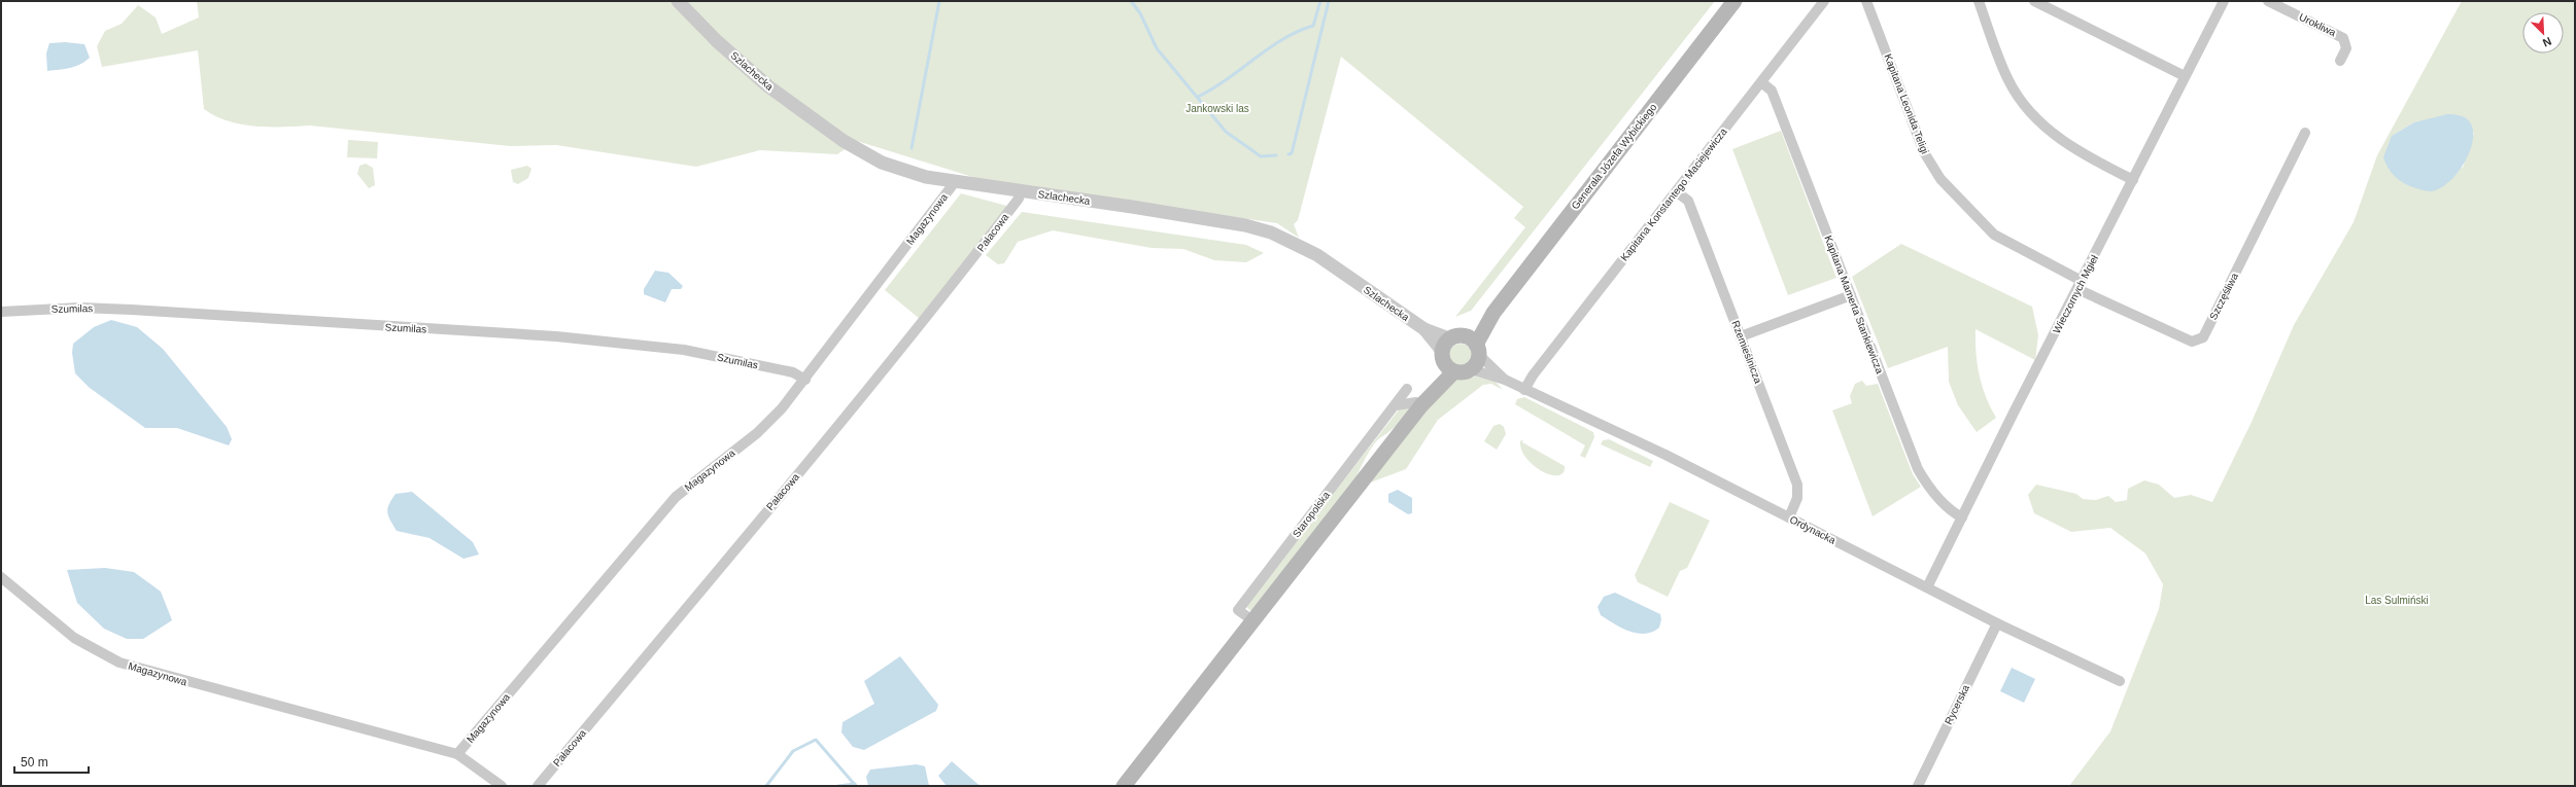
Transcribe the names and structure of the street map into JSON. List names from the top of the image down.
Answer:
{
  "streets": {
    "main road": ["Generała Józefa Wybickiego", "Staropolska"],
    "street": [
      "Urokliwa",
      "Szlachecka",
      "Kapitana Leonida Teligi",
      "Kapitana Konstantego Maciejewicza",
      "Magazynowa",
      "Pałacowa",
      "Wieczornych Mgieł",
      "Szczęśliwa",
      "Kapitana Mamerta Stankiewicza",
      "Szumilas",
      "Rzemieślnicza",
      "Ordynacka",
      "Rycerska"
    ]
  },
  "crossings": [
    ["Szlachecka", "Generała Józefa Wybickiego"],
    ["Szlachecka", "Magazynowa"],
    ["Szlachecka", "Pałacowa"],
    ["Szlachecka", "Staropolska"],
    ["Szlachecka", "Ordynacka"],
    ["Kapitana Leonida Teligi", "Wieczornych Mgieł"],
    ["Kapitana Leonida Teligi", "Szczęśliwa"],
    ["Generała Józefa Wybickiego", "Staropolska"],
    ["Generała Józefa Wybickiego", "Ordynacka"],
    ["Kapitana Konstantego Maciejewicza", "Kapitana Mamerta Stankiewicza"],
    ["Kapitana Konstantego Maciejewicza", "Rzemieślnicza"],
    ["Kapitana Konstantego Maciejewicza", "Ordynacka"],
    ["Magazynowa", "Szumilas"],
    ["Wieczornych Mgieł", "Szczęśliwa"],
    ["Wieczornych Mgieł", "Kapitana Mamerta Stankiewicza"],
    ["Wieczornych Mgieł", "Ordynacka"],
    ["Rzemieślnicza", "Ordynacka"],
    ["Staropolska", "Ordynacka"],
    ["Ordynacka", "Rycerska"]
  ],
  "parks": ["Jankowski las", "Las Sulmiński"],
  "scale_bar": "50 m",
  "north": "bottom right"
}
